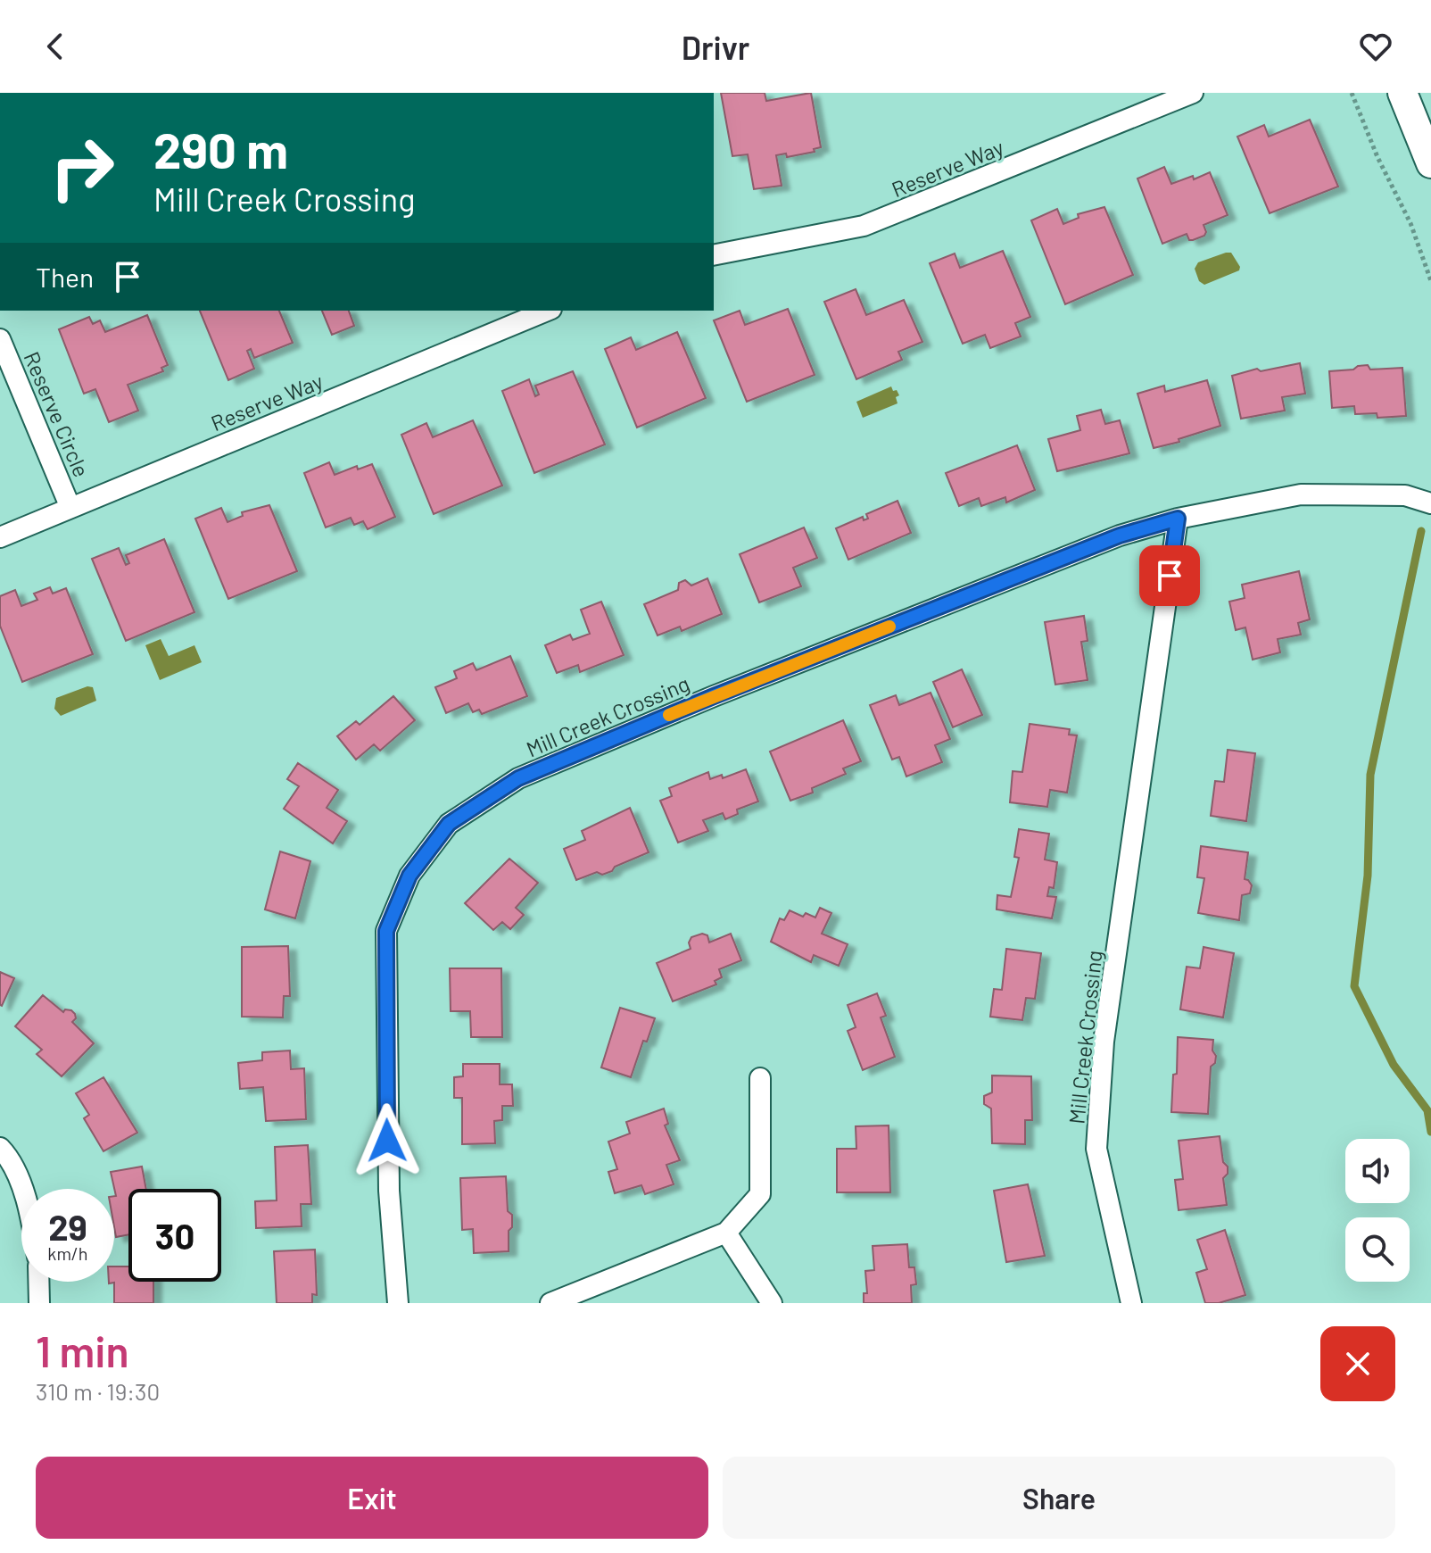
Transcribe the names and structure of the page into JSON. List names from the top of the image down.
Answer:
{
  "streets": {
    "street": ["Reserve Way", "Reserve Circle", "Mill Creek Crossing"]
  },
  "crossings": [
    ["Reserve Way", "Reserve Circle"]
  ],
  "page": {
    "header": "Drivr",
    "turn": ["290 m", "Mill Creek Crossing"],
    "then": "Then",
    "speed": "29 km/h",
    "limit": "30",
    "heading": ["1 min", "310 m · 19:30"],
    "buttons": ["Exit", "Share"]
  }
}
